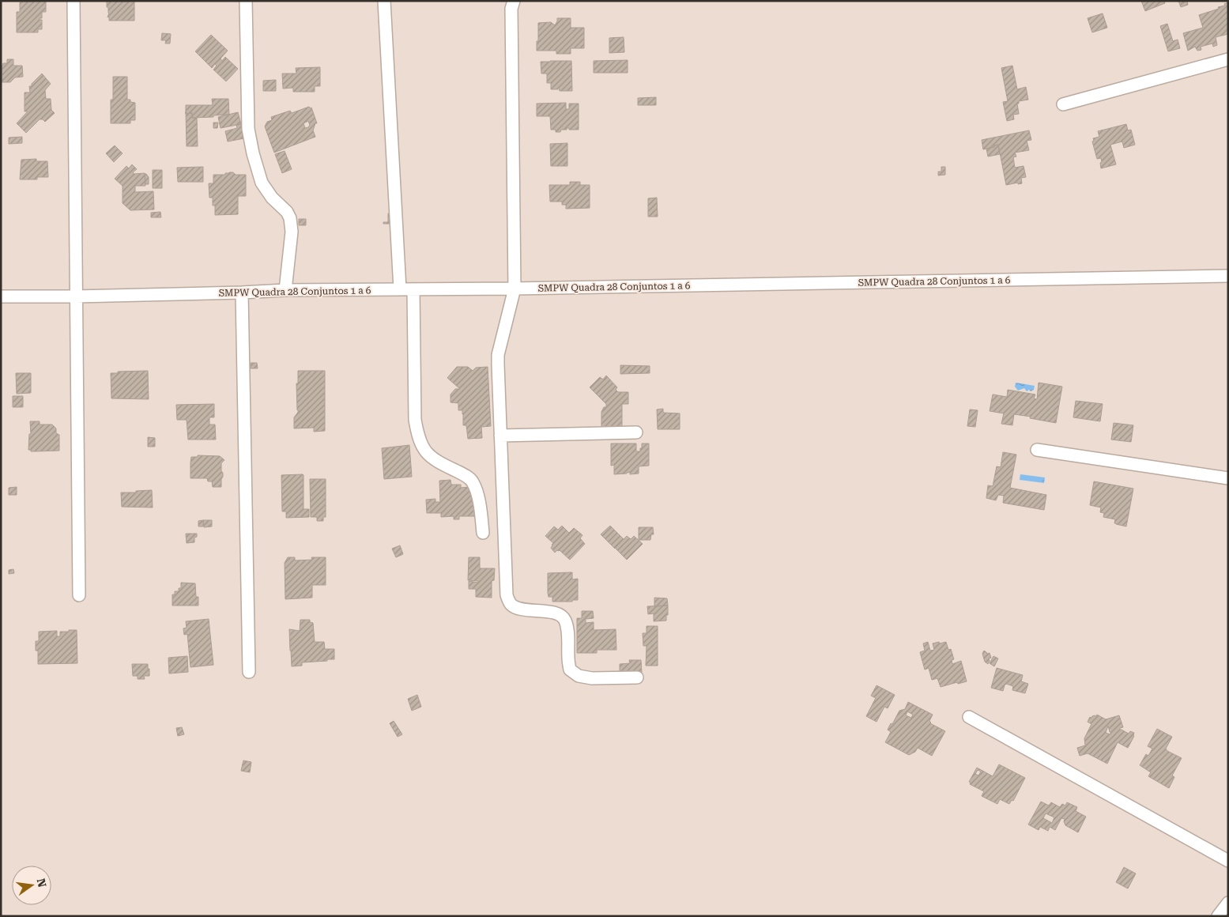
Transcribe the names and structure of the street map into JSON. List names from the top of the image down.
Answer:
{
  "streets": {
    "street": ["SMPW Quadra 28 Conjuntos 1 a 6"]
  },
  "north": "right"
}
